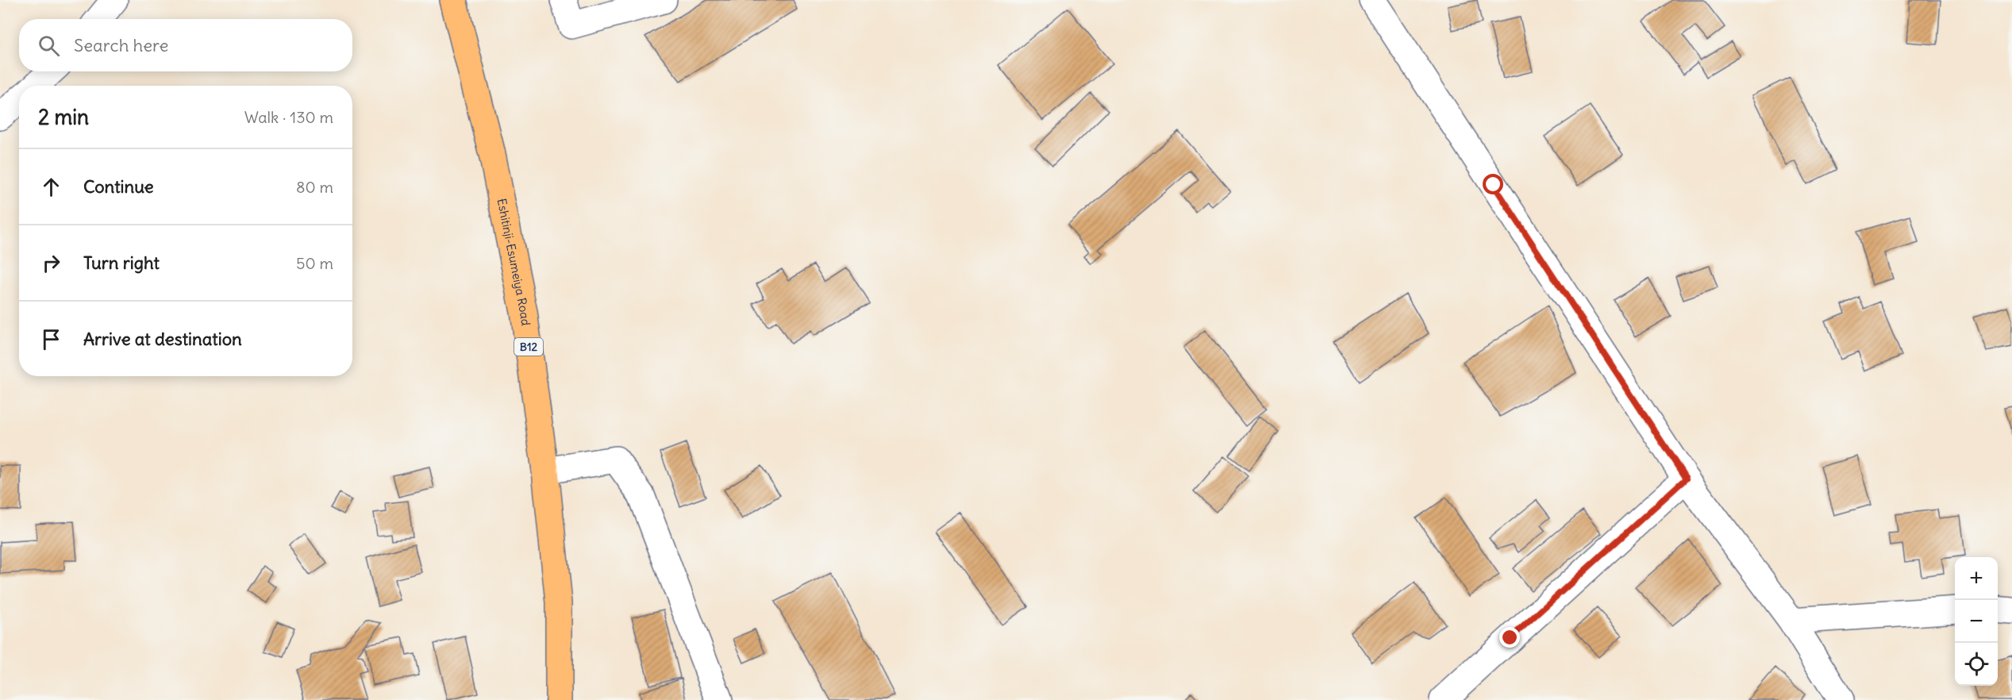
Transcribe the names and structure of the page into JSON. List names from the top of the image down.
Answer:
{
  "streets": {
    "highway": ["Eshitinji-Esumeiya Road", "B12"]
  },
  "page": {
    "search": "Search here",
    "heading": ["2 min", "Walk · 130 m"],
    "list": [
      ["Continue", "80 m"],
      ["Turn right", "50 m"],
      "Arrive at destination"
    ],
    "map_buttons": ["+", "−"]
  }
}
